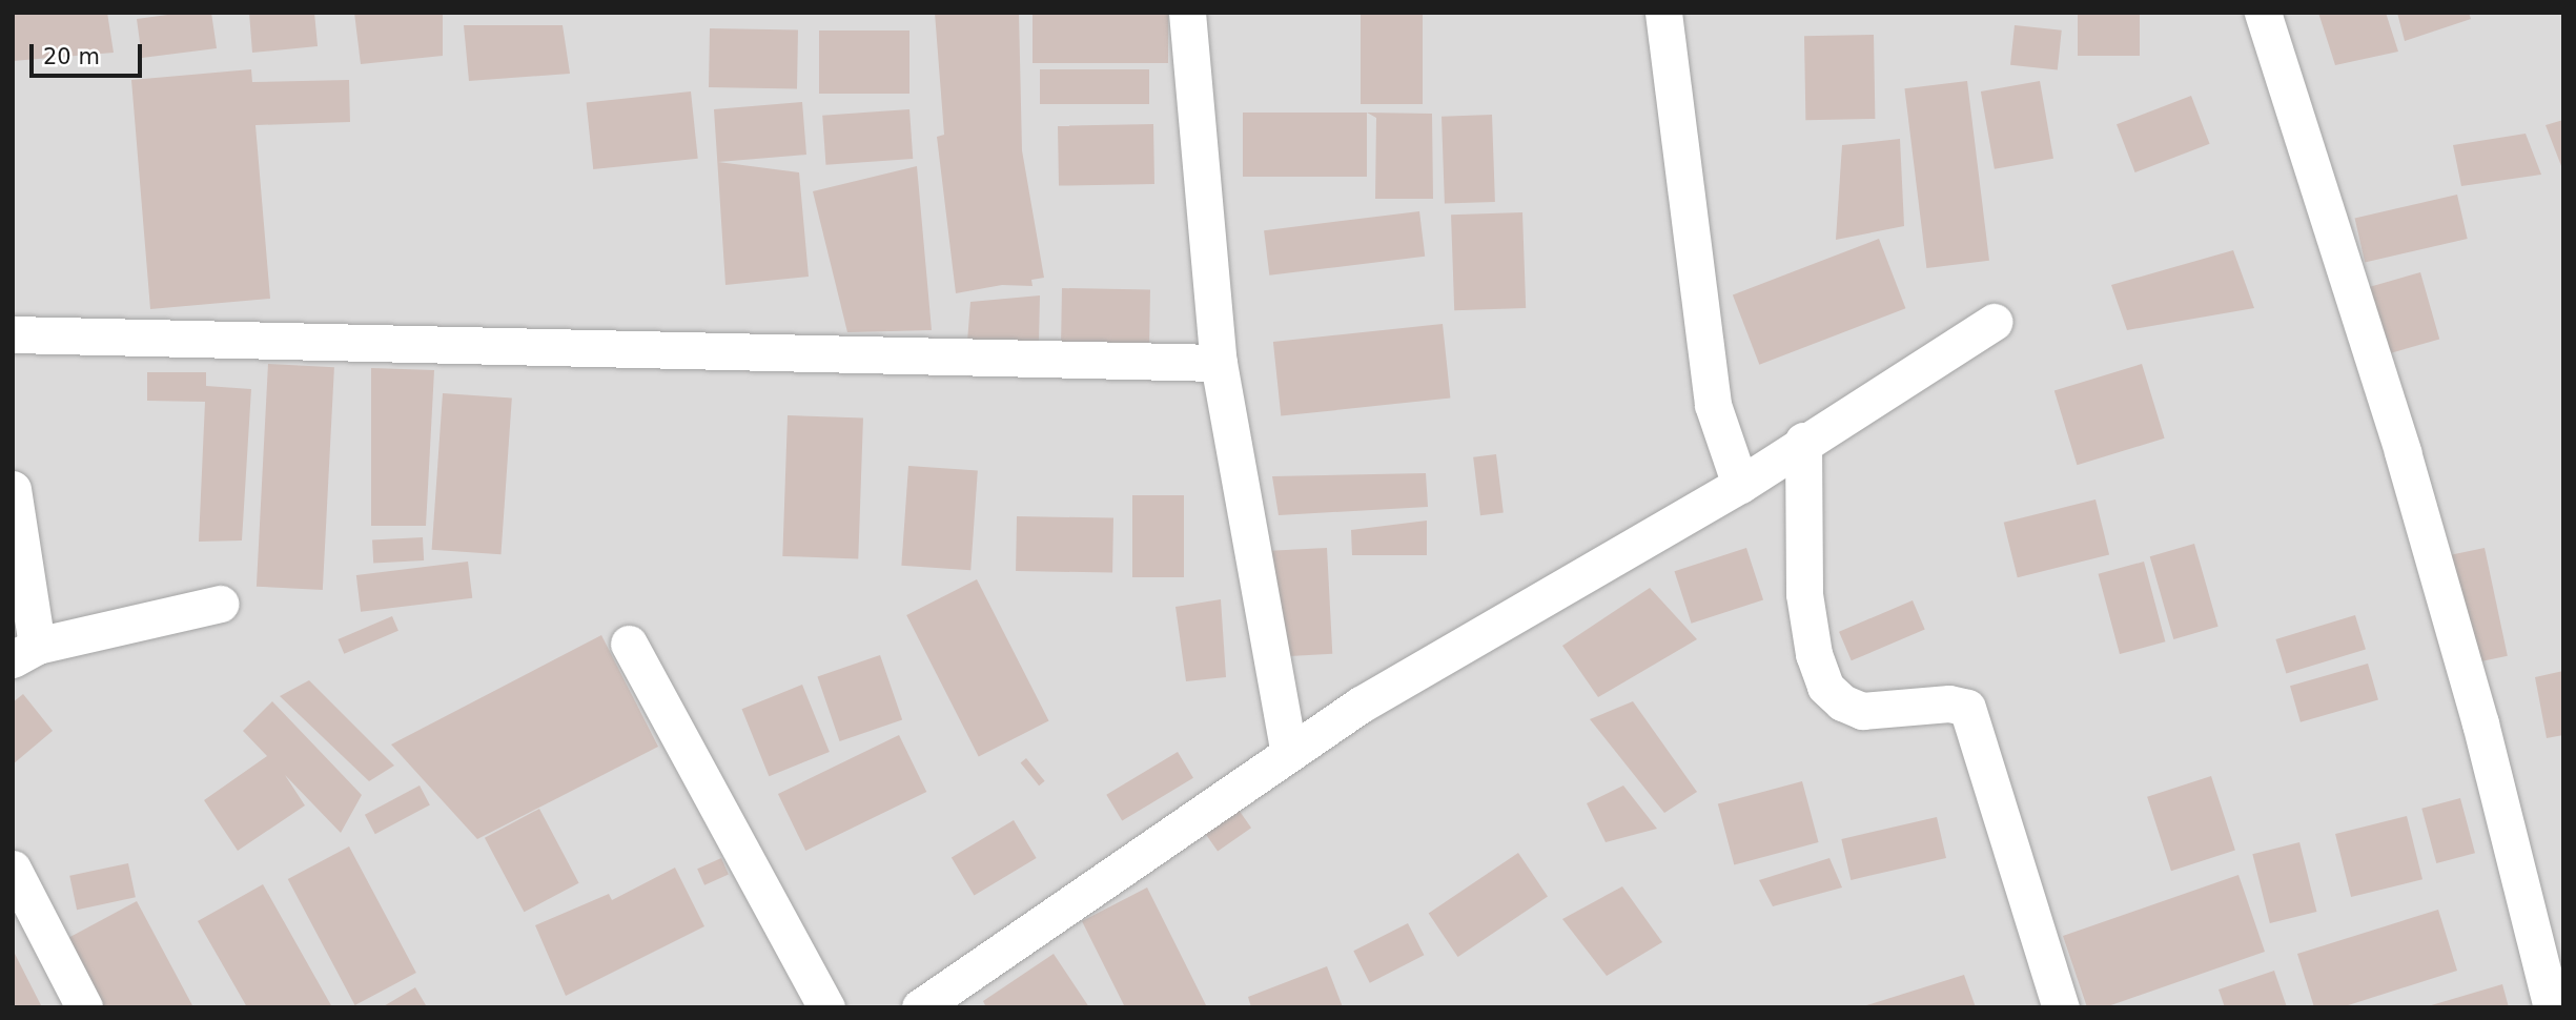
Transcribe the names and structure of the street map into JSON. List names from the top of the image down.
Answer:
{
  "scale_bar": "20 m"
}
